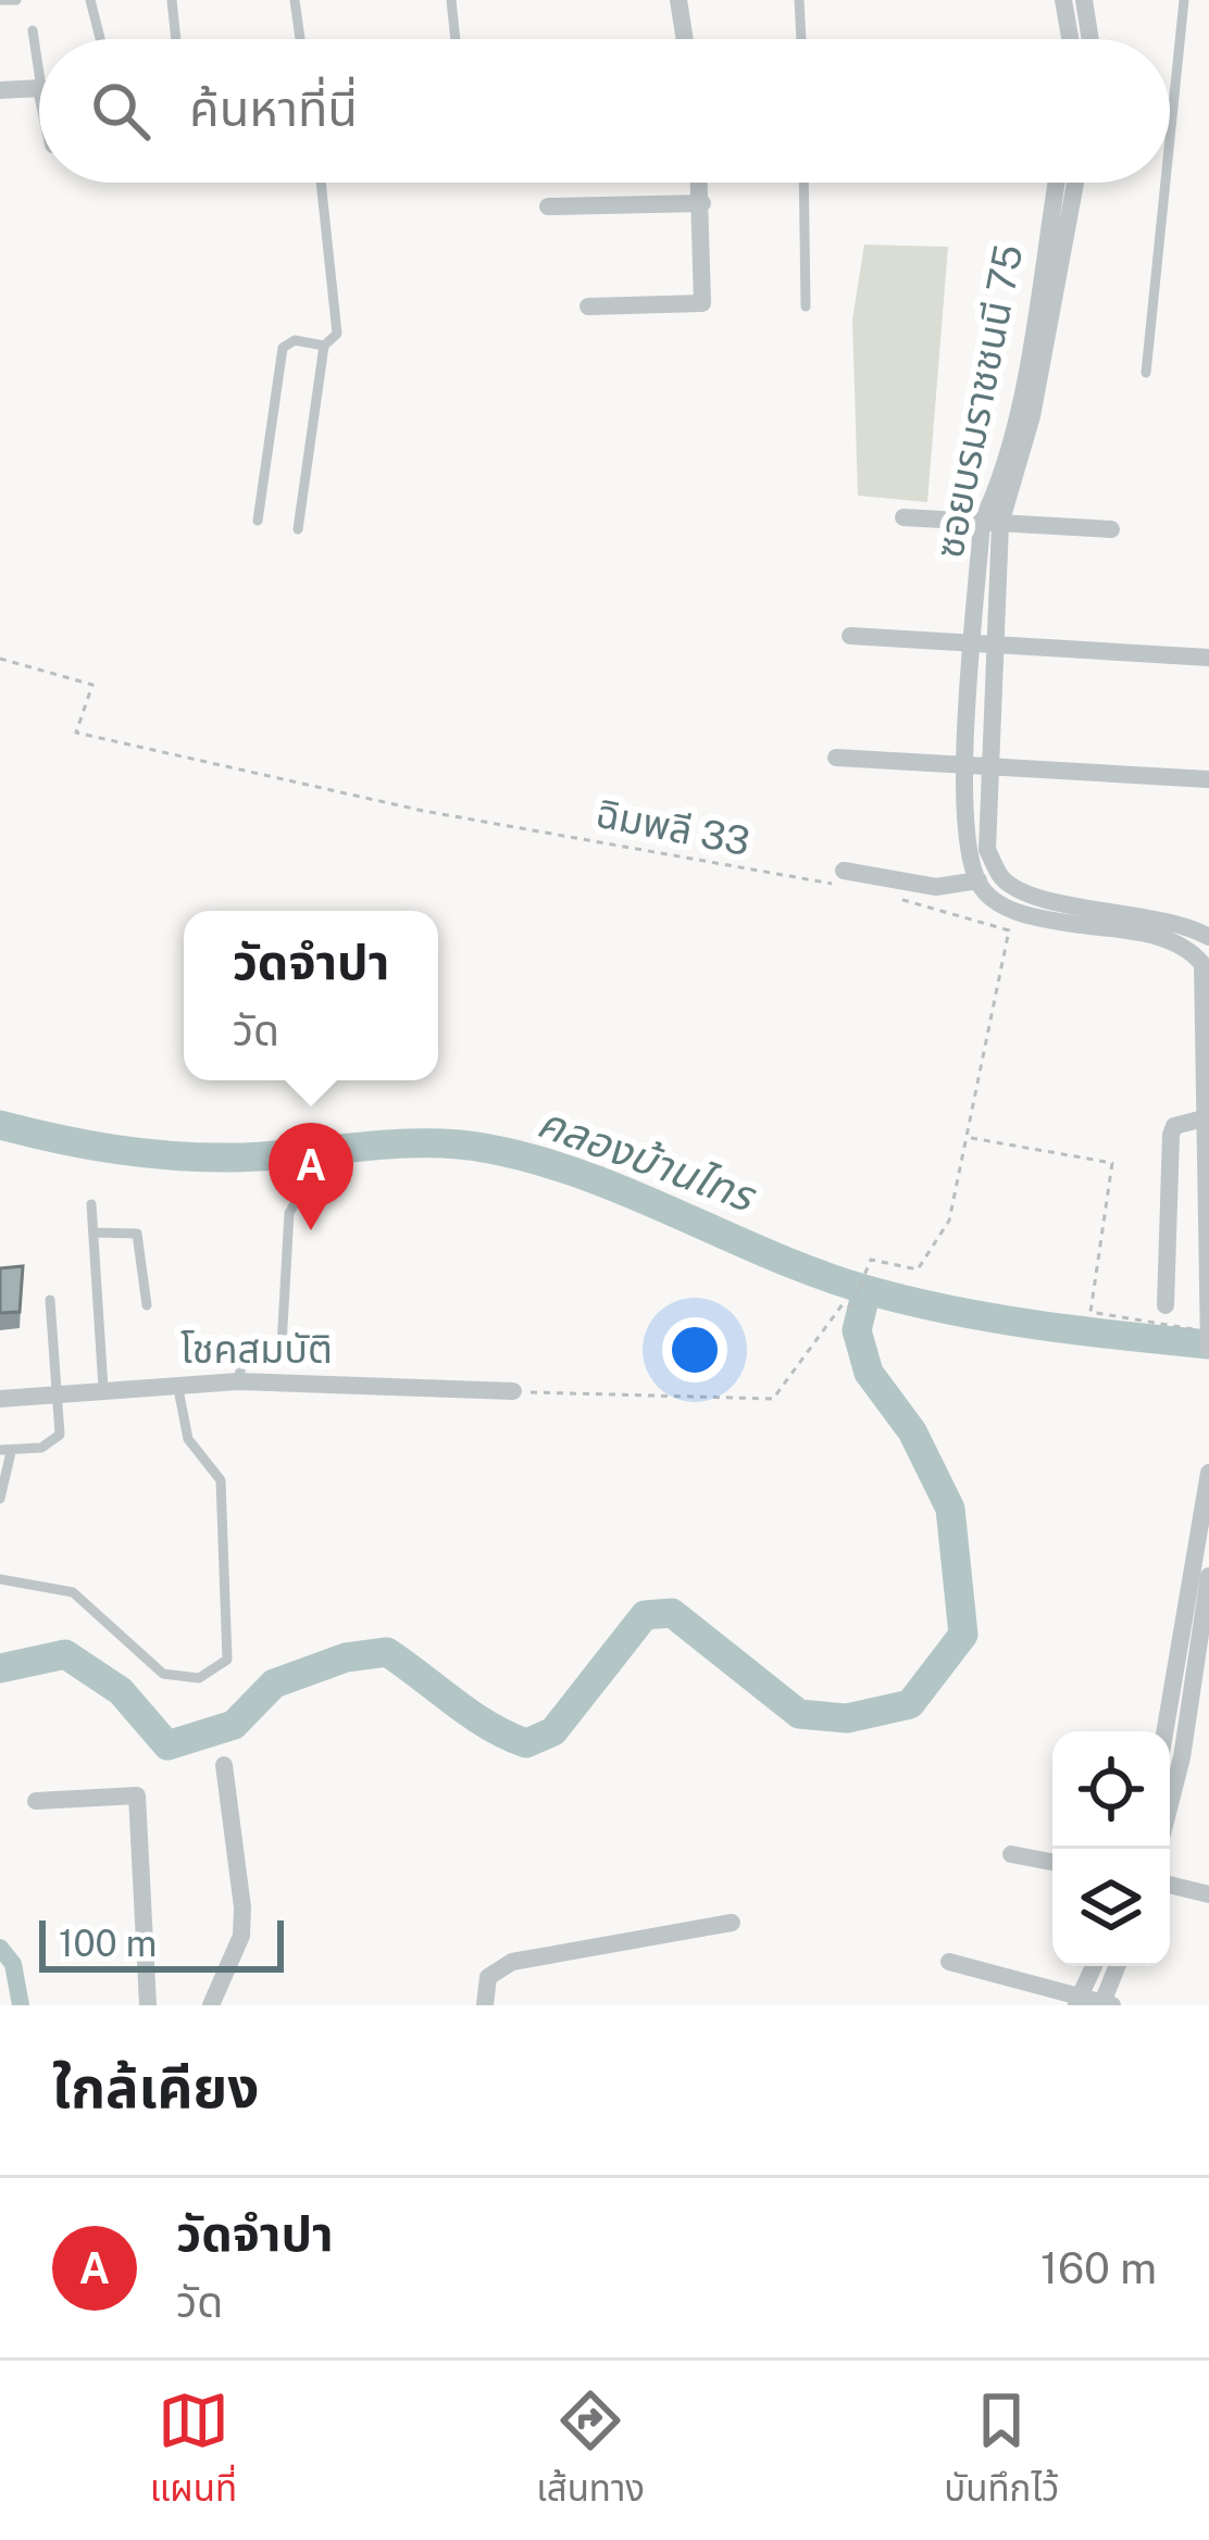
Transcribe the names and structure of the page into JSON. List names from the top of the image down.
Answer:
{
  "streets": {
    "street": ["ซอยบรมราชชนนี 75", "โชคสมบัติ"],
    "path": ["ฉิมพลี 33"]
  },
  "water": ["คลองบ้านไทร"],
  "scale_bar": "100 m",
  "page": {
    "search": "ค้นหาที่นี่",
    "popup": ["วัดจำปา", "วัด"],
    "pins": "A",
    "scale": "100 m",
    "heading": "ใกล้เคียง",
    "list": [
      {
        "mark": "A",
        "name": "วัดจำปา",
        "note": "วัด",
        "value": "160 m"
      }
    ],
    "nav": ["แผนที่", "เส้นทาง", "บันทึกไว้"]
  }
}
